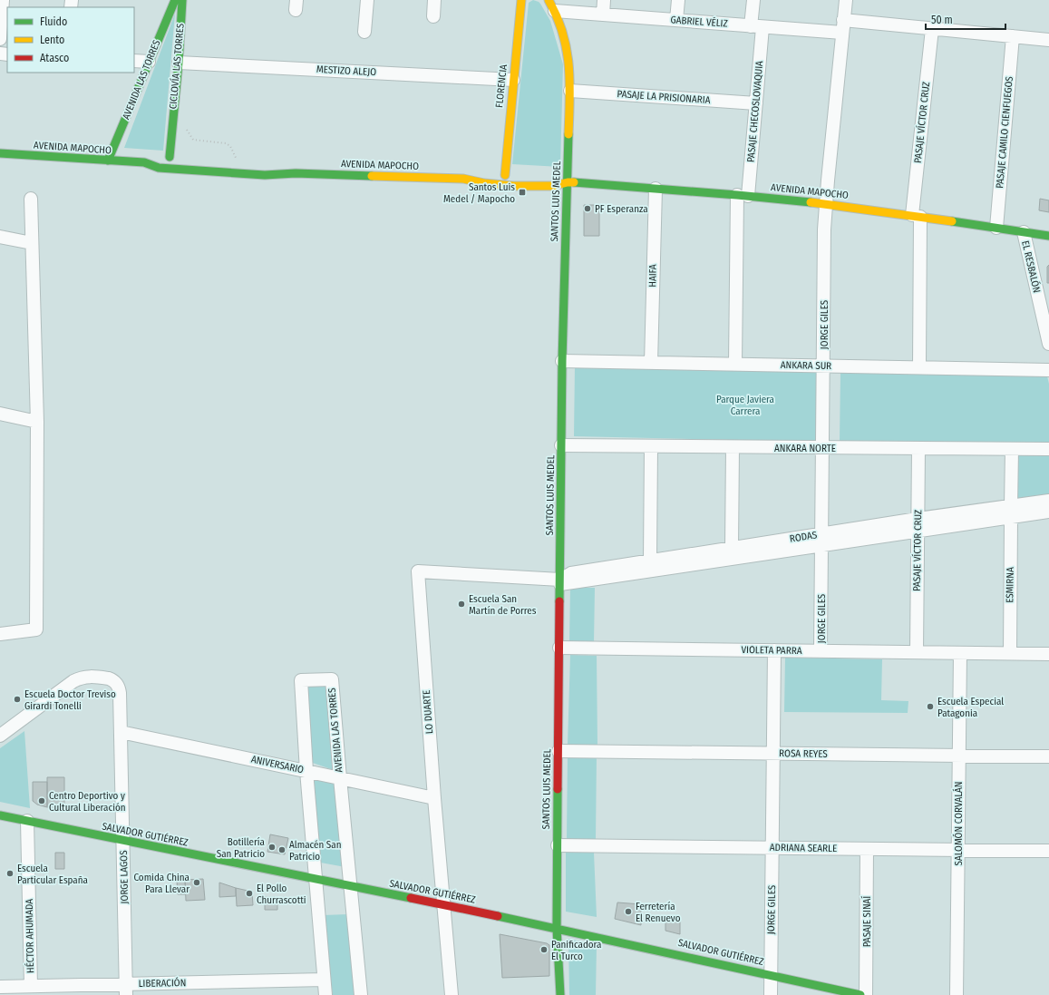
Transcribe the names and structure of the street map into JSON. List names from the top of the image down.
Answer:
{
  "streets": {
    "main road": [
      "AVENIDA LAS TORRES",
      "FLORENCIA",
      "AVENIDA MAPOCHO",
      "SANTOS LUIS MEDEL",
      "SALVADOR GUTIÉRREZ"
    ],
    "street": [
      "GABRIEL VÉLIZ",
      "MESTIZO ALEJO",
      "PASAJE LA PRISIONARIA",
      "PASAJE CHECOSLOVAQUIA",
      "PASAJE VÍCTOR CRUZ",
      "PASAJE CAMILO CIENFUEGOS",
      "EL RESBALÓN",
      "HAIFA",
      "JORGE GILES",
      "ANKARA SUR",
      "ANKARA NORTE",
      "RODAS",
      "ESMIRNA",
      "VIOLETA PARRA",
      "LO DUARTE",
      "ROSA REYES",
      "ANIVERSARIO",
      "SALOMÓN CORVALÁN",
      "ADRIANA SEARLE",
      "JORGE LAGOS",
      "PASAJE SINAÍ",
      "HÉCTOR AHUMADA",
      "LIBERACIÓN"
    ]
  },
  "crossings": [
    ["GABRIEL VÉLIZ", "PASAJE CHECOSLOVAQUIA"],
    ["GABRIEL VÉLIZ", "SANTOS LUIS MEDEL"],
    ["GABRIEL VÉLIZ", "JORGE GILES"],
    ["MESTIZO ALEJO", "FLORENCIA"],
    ["AVENIDA LAS TORRES", "AVENIDA MAPOCHO"],
    ["AVENIDA LAS TORRES", "ANIVERSARIO"],
    ["AVENIDA LAS TORRES", "SALVADOR GUTIÉRREZ"],
    ["AVENIDA LAS TORRES", "LIBERACIÓN"],
    ["FLORENCIA", "AVENIDA MAPOCHO"],
    ["PASAJE LA PRISIONARIA", "PASAJE CHECOSLOVAQUIA"],
    ["PASAJE LA PRISIONARIA", "SANTOS LUIS MEDEL"],
    ["PASAJE CHECOSLOVAQUIA", "AVENIDA MAPOCHO"],
    ["PASAJE CHECOSLOVAQUIA", "ANKARA SUR"],
    ["PASAJE VÍCTOR CRUZ", "AVENIDA MAPOCHO"],
    ["PASAJE VÍCTOR CRUZ", "ANKARA SUR"],
    ["PASAJE VÍCTOR CRUZ", "ANKARA NORTE"],
    ["PASAJE VÍCTOR CRUZ", "RODAS"],
    ["PASAJE VÍCTOR CRUZ", "VIOLETA PARRA"],
    ["PASAJE CAMILO CIENFUEGOS", "AVENIDA MAPOCHO"],
    ["AVENIDA MAPOCHO", "SANTOS LUIS MEDEL"],
    ["AVENIDA MAPOCHO", "EL RESBALÓN"],
    ["AVENIDA MAPOCHO", "HAIFA"],
    ["AVENIDA MAPOCHO", "JORGE GILES"],
    ["SANTOS LUIS MEDEL", "ANKARA SUR"],
    ["SANTOS LUIS MEDEL", "ANKARA NORTE"],
    ["SANTOS LUIS MEDEL", "RODAS"],
    ["SANTOS LUIS MEDEL", "VIOLETA PARRA"],
    ["SANTOS LUIS MEDEL", "LO DUARTE"],
    ["SANTOS LUIS MEDEL", "ROSA REYES"],
    ["SANTOS LUIS MEDEL", "SALVADOR GUTIÉRREZ"],
    ["SANTOS LUIS MEDEL", "ADRIANA SEARLE"],
    ["HAIFA", "ANKARA SUR"],
    ["JORGE GILES", "ANKARA SUR"],
    ["JORGE GILES", "ANKARA NORTE"],
    ["JORGE GILES", "RODAS"],
    ["JORGE GILES", "VIOLETA PARRA"],
    ["JORGE GILES", "ROSA REYES"],
    ["JORGE GILES", "SALVADOR GUTIÉRREZ"],
    ["JORGE GILES", "ADRIANA SEARLE"],
    ["ANKARA NORTE", "ESMIRNA"],
    ["RODAS", "ESMIRNA"],
    ["RODAS", "LO DUARTE"],
    ["ESMIRNA", "VIOLETA PARRA"],
    ["VIOLETA PARRA", "SALOMÓN CORVALÁN"],
    ["LO DUARTE", "ANIVERSARIO"],
    ["LO DUARTE", "SALVADOR GUTIÉRREZ"],
    ["ROSA REYES", "SALOMÓN CORVALÁN"],
    ["ANIVERSARIO", "JORGE LAGOS"],
    ["SALOMÓN CORVALÁN", "ADRIANA SEARLE"],
    ["SALVADOR GUTIÉRREZ", "JORGE LAGOS"],
    ["SALVADOR GUTIÉRREZ", "HÉCTOR AHUMADA"],
    ["ADRIANA SEARLE", "PASAJE SINAÍ"],
    ["JORGE LAGOS", "LIBERACIÓN"],
    ["HÉCTOR AHUMADA", "LIBERACIÓN"]
  ],
  "parks": ["Parque Javiera Carrera"],
  "places": {
    "transit": ["Santos Luis Medel / Mapocho"],
    "other": [
      "PF Esperanza",
      "Escuela San Martín de Porres",
      "Escuela Doctor Treviso Girardi Tonelli",
      "Escuela Especial Patagonia",
      "Centro Deportivo y Cultural Liberación",
      "Botillería San Patricio",
      "Almacén San Patricio",
      "Escuela Particular España",
      "Comida China Para Llevar",
      "El Pollo Churrascotti",
      "Ferretería El Renuevo",
      "Panificadora El Turco"
    ]
  },
  "legend": ["Fluido", "Lento", "Atasco"],
  "scale_bar": "50 m"
}
